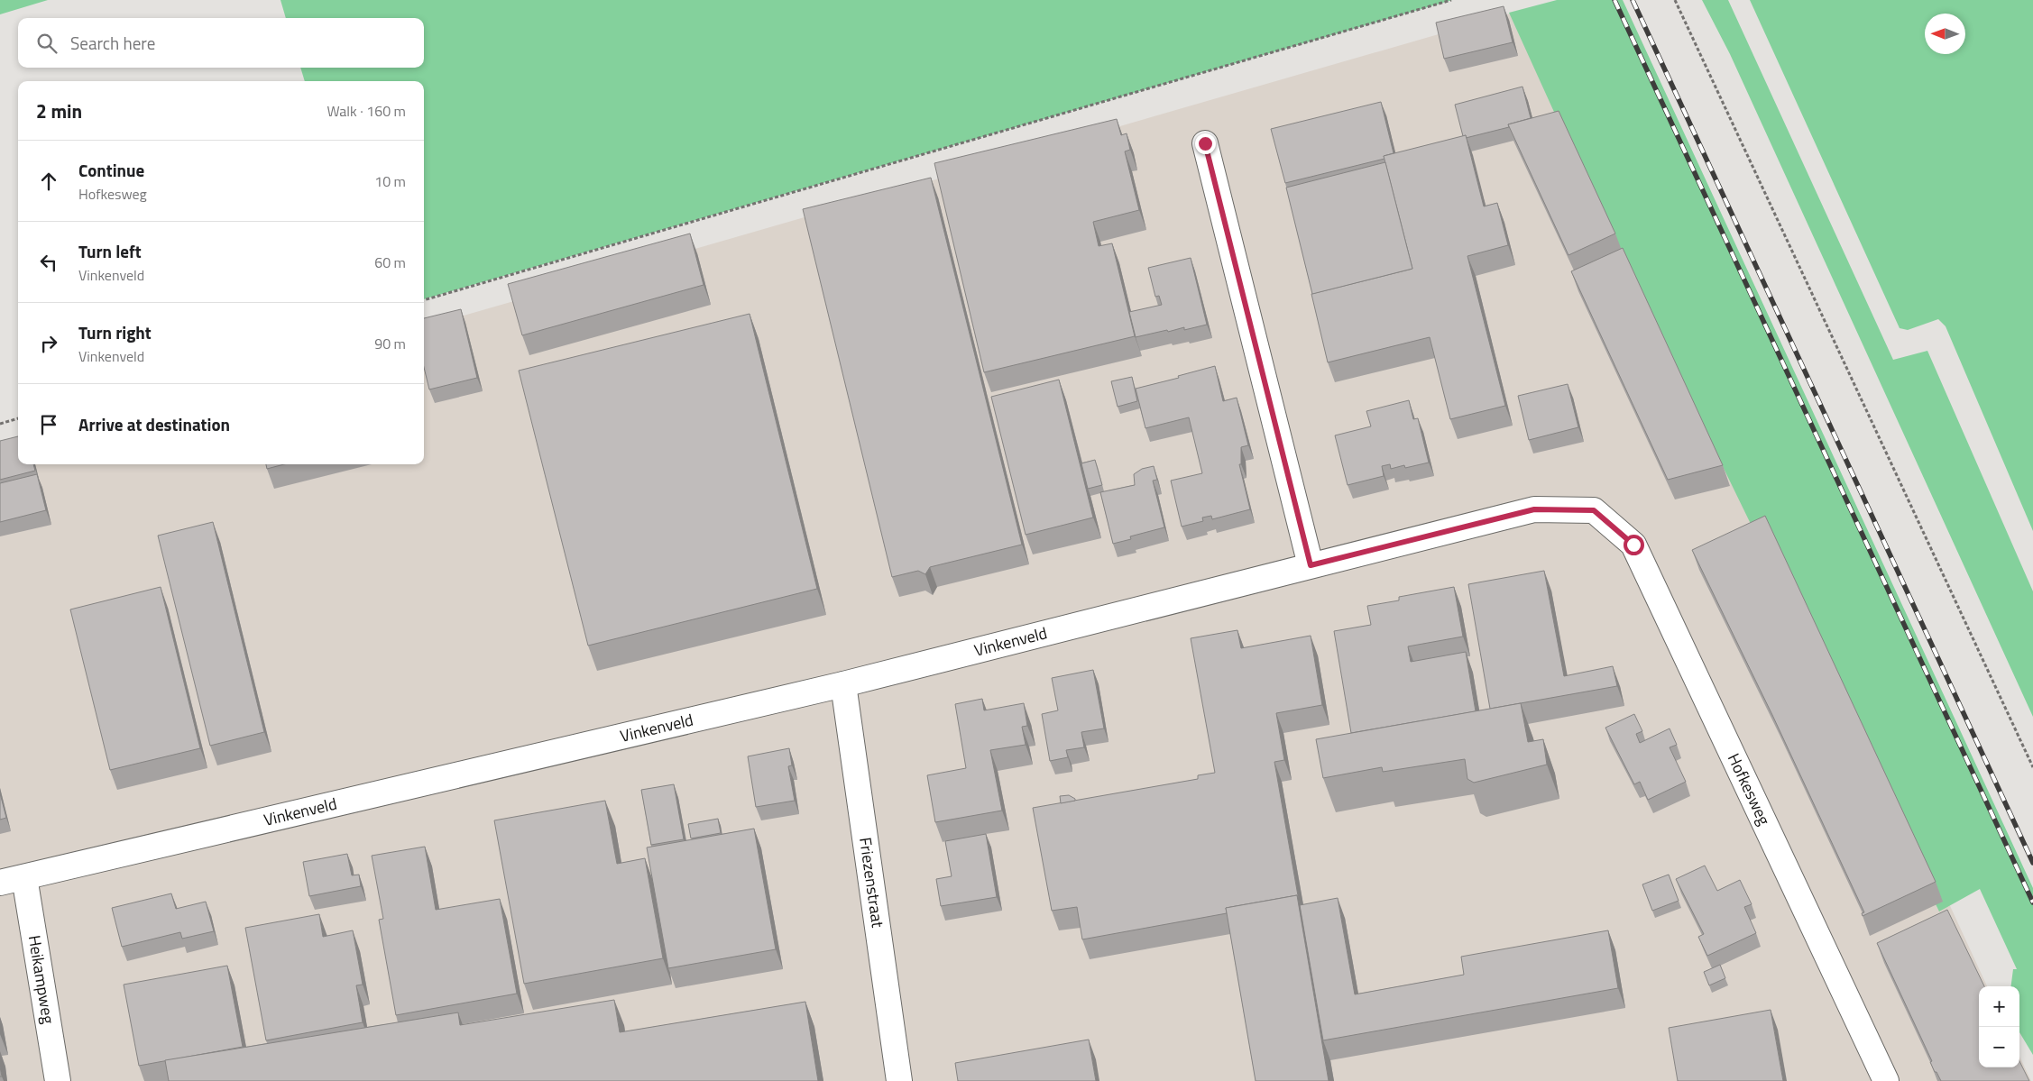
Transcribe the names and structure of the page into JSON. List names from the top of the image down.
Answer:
{
  "streets": {
    "street": [
      "Vinkenveld",
      "Hofkesweg",
      "Friezenstraat",
      "Heikampweg"
    ]
  },
  "crossings": [
    ["Vinkenveld", "Hofkesweg"],
    ["Vinkenveld", "Friezenstraat"],
    ["Vinkenveld", "Heikampweg"]
  ],
  "north": "left",
  "page": {
    "search": "Search here",
    "heading": ["2 min", "Walk · 160 m"],
    "list": [
      ["Continue", "Hofkesweg", "10 m"],
      ["Turn left", "Vinkenveld", "60 m"],
      ["Turn right", "Vinkenveld", "90 m"],
      "Arrive at destination"
    ],
    "map_buttons": ["+", "−"]
  }
}
